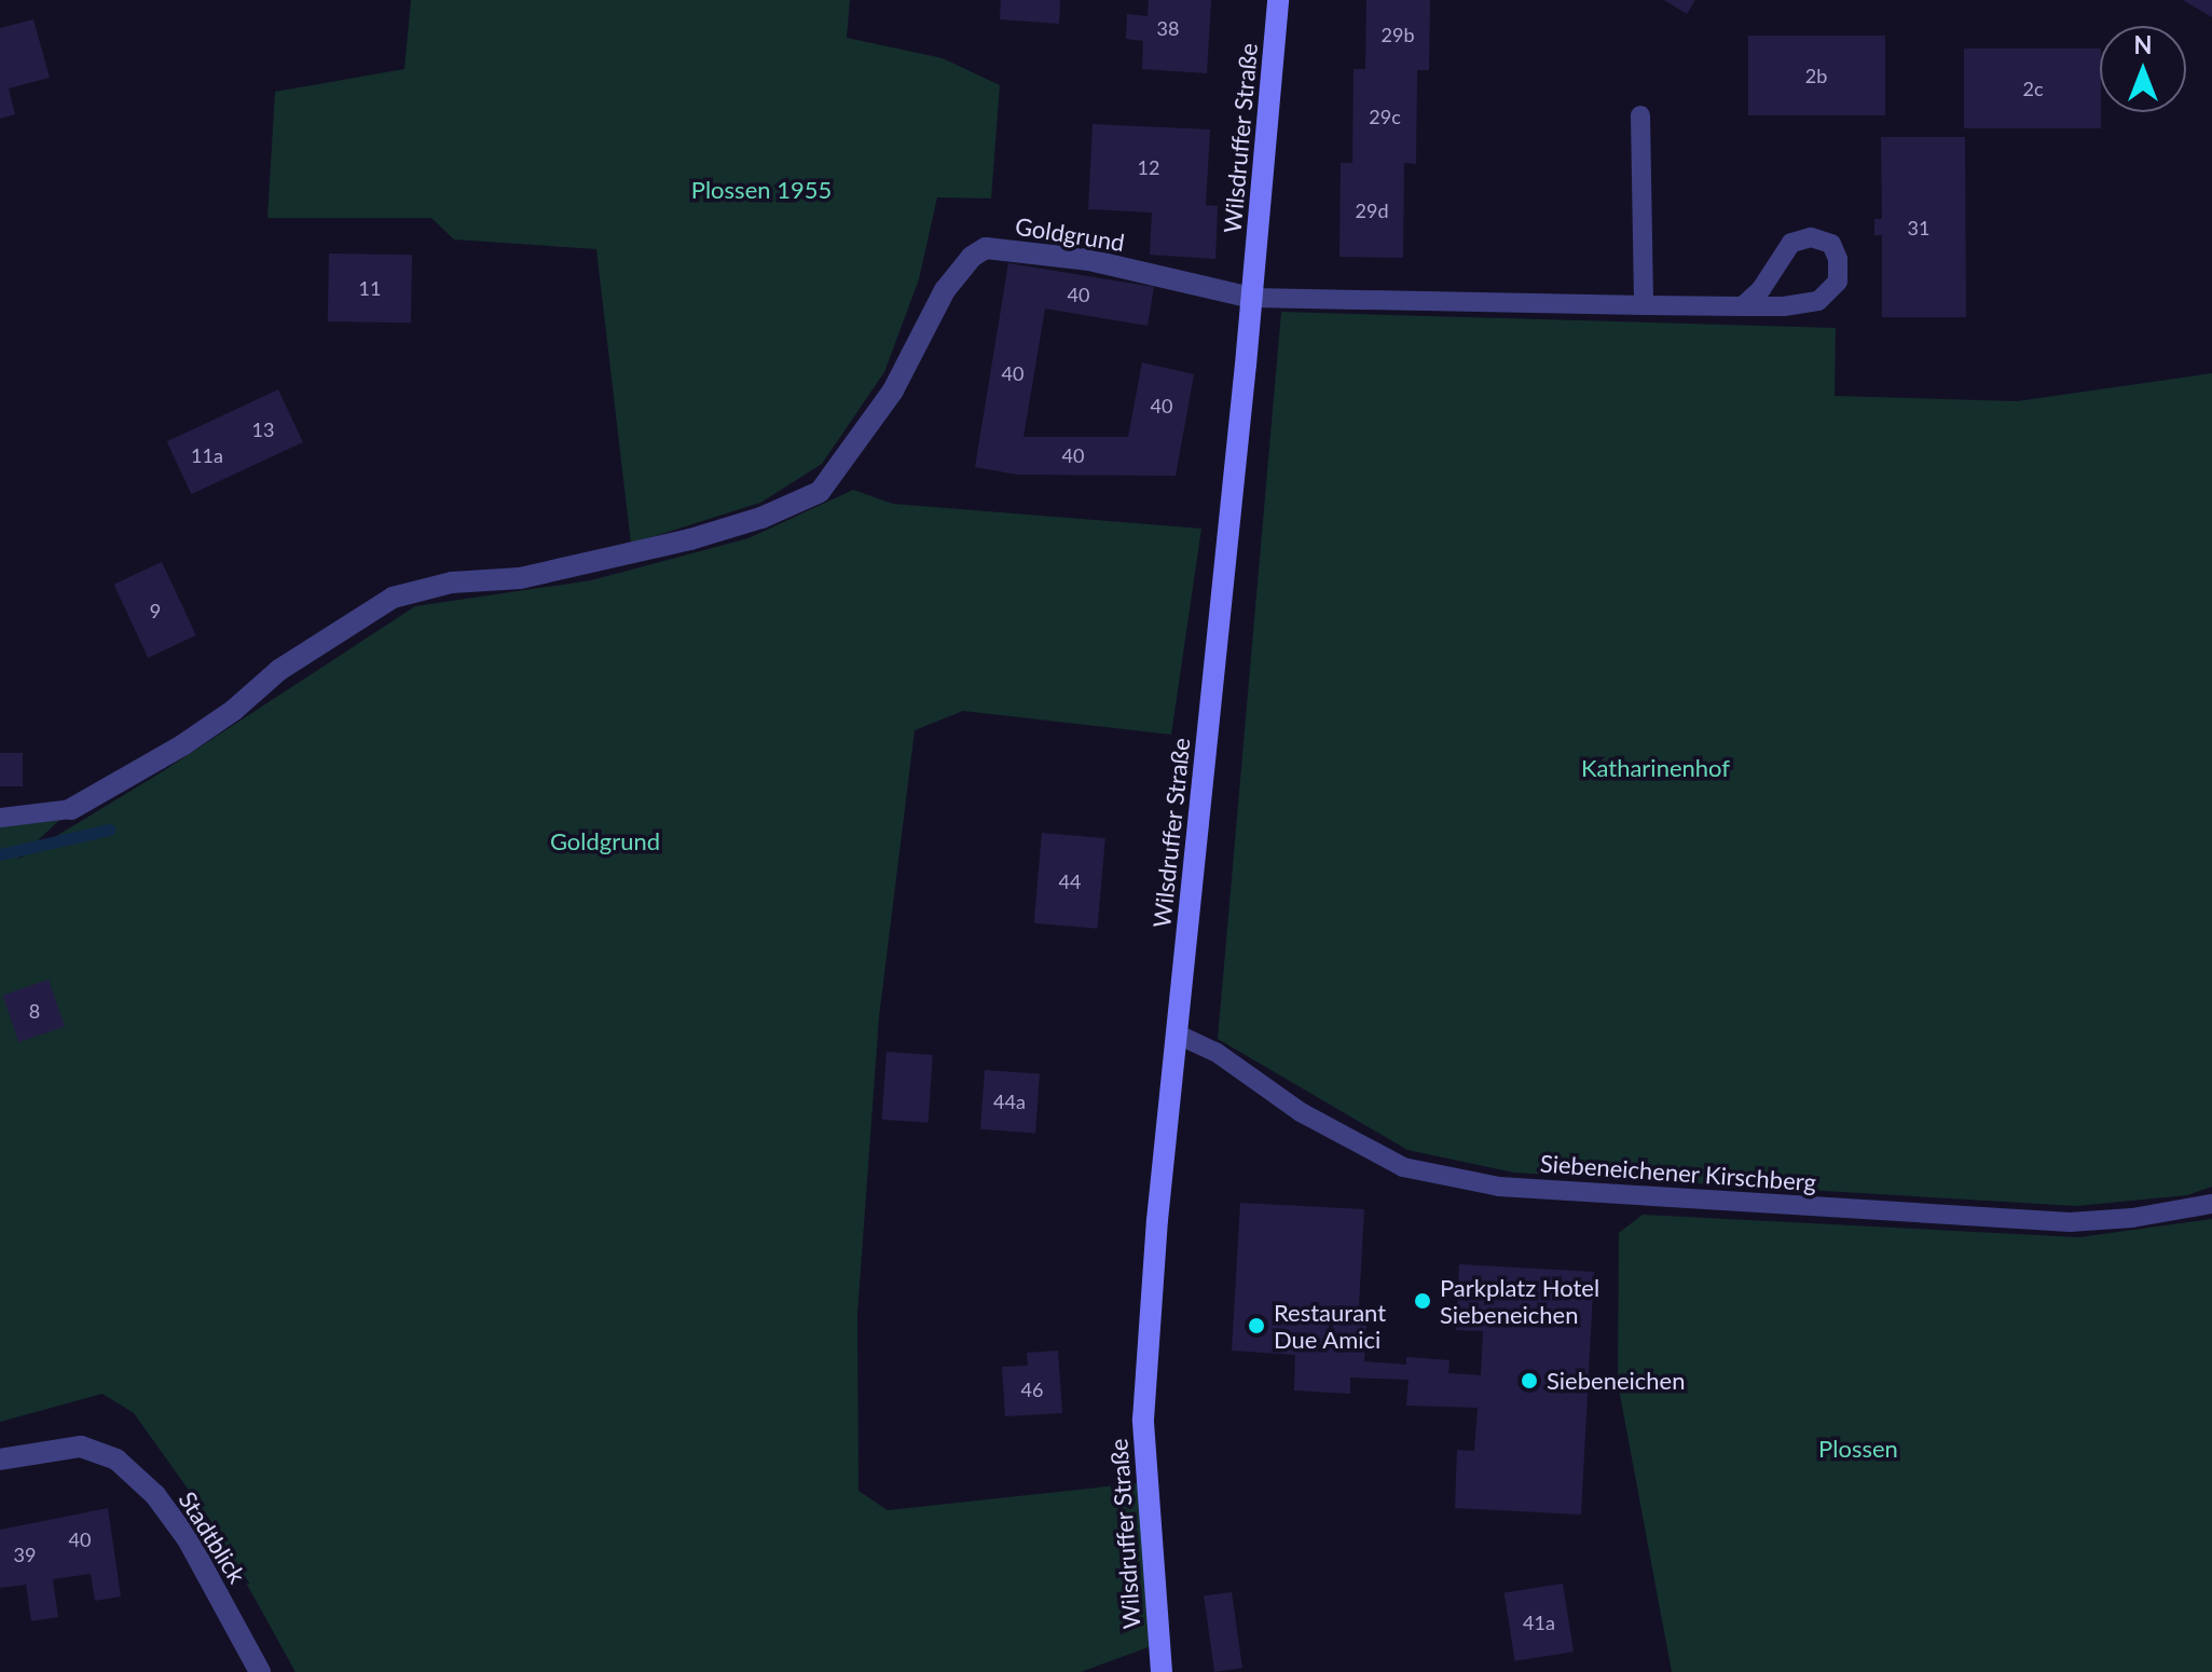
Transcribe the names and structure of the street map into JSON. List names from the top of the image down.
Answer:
{
  "streets": {
    "main road": ["Wilsdruffer Straße"],
    "street": ["Goldgrund", "Stadtblick"],
    "lane": ["Siebeneichener Kirschberg"]
  },
  "crossings": [
    ["Wilsdruffer Straße", "Goldgrund"],
    ["Wilsdruffer Straße", "Siebeneichener Kirschberg"]
  ],
  "parks": [
    "Plossen 1955",
    "Katharinenhof",
    "Goldgrund",
    "Plossen"
  ],
  "places": ["Parkplatz Hotel Siebeneichen", "Restaurant Due Amici", "Siebeneichen"],
  "house_numbers": [
    "38",
    "29b",
    "2b",
    "2c",
    "29c",
    "12",
    "29d",
    "31",
    "11",
    "40",
    "40",
    "40",
    "13",
    "11a",
    "40",
    "9",
    "44",
    "8",
    "44a",
    "46",
    "40",
    "39",
    "41a"
  ],
  "north": "top"
}
